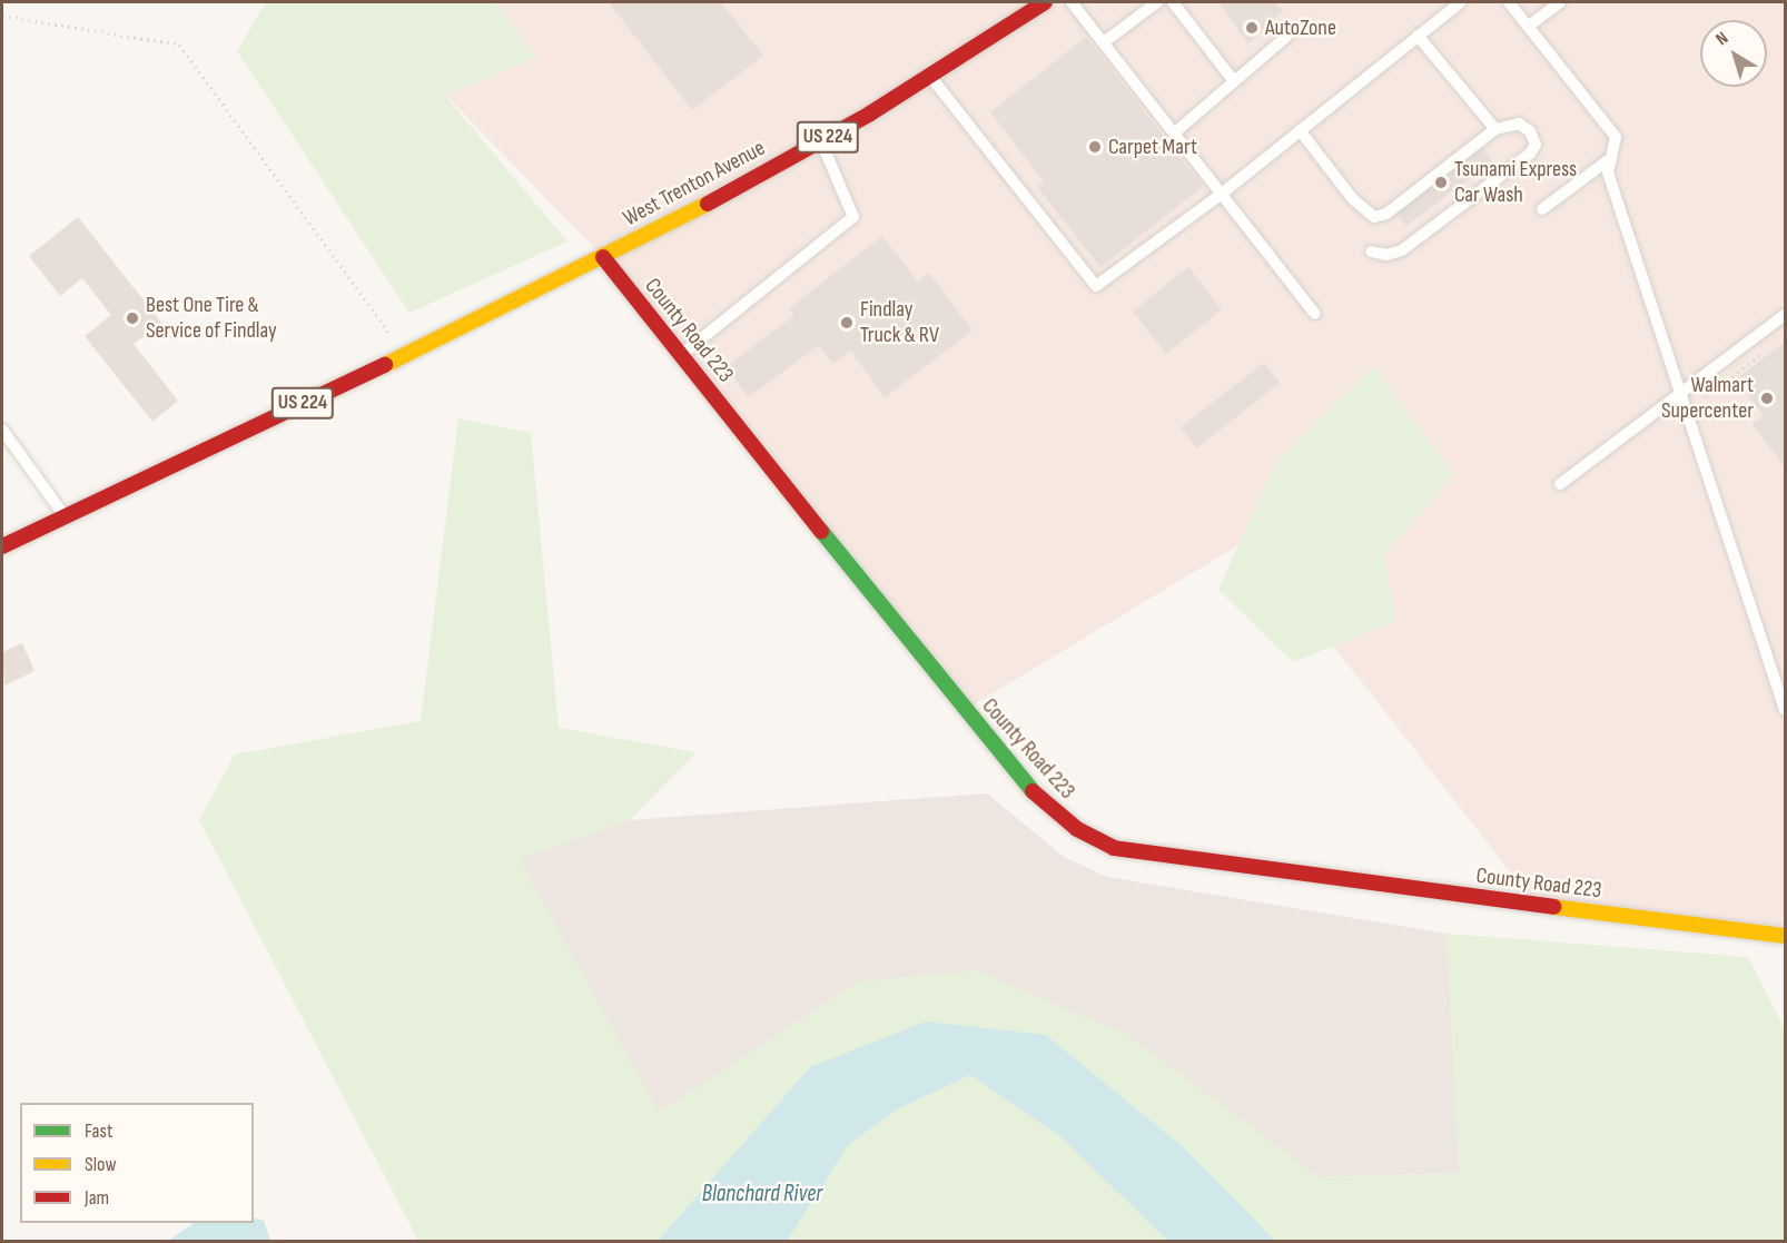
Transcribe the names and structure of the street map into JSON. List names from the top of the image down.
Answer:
{
  "streets": {
    "street": ["US 224", "West Trenton Avenue", "County Road 223"]
  },
  "crossings": [
    ["US 224", "West Trenton Avenue"],
    ["US 224", "County Road 223"],
    ["West Trenton Avenue", "County Road 223"]
  ],
  "water": ["Blanchard River"],
  "places": [
    "AutoZone",
    "Carpet Mart",
    "Tsunami Express Car Wash",
    "Best One Tire & Service of Findlay",
    "Findlay Truck & RV",
    "Walmart Supercenter"
  ],
  "legend": ["Fast", "Slow", "Jam"],
  "north": "top left"
}
